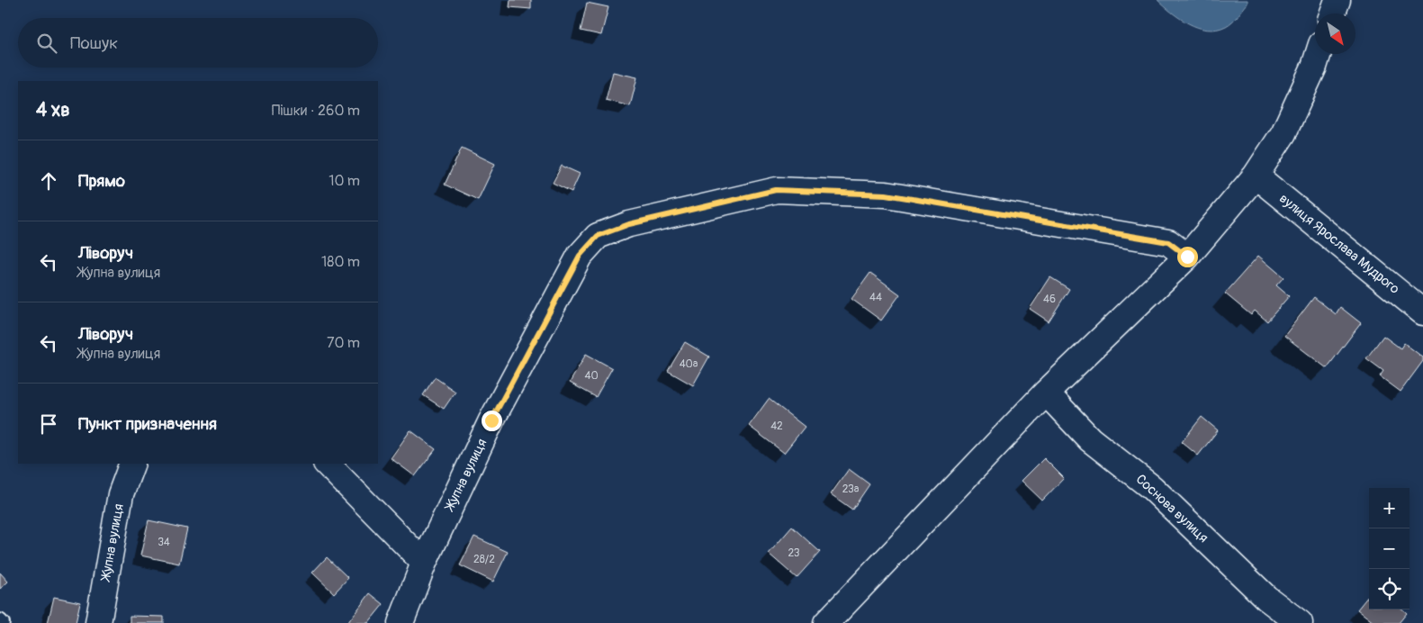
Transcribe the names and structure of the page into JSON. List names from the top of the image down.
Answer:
{
  "streets": {
    "street": ["вулиця Ярослава Мудрого", "Жупна вулиця", "Соснова вулиця"]
  },
  "house_numbers": [
    "44",
    "46",
    "40а",
    "40",
    "42",
    "23а",
    "34",
    "23",
    "28/2"
  ],
  "north": "bottom right",
  "page": {
    "search": "Пошук",
    "heading": ["4 хв", "Пішки · 260 m"],
    "list": [
      ["Прямо", "10 m"],
      ["Ліворуч", "Жупна вулиця", "180 m"],
      ["Ліворуч", "Жупна вулиця", "70 m"],
      "Пункт призначення"
    ],
    "map_buttons": ["+", "−"]
  }
}
